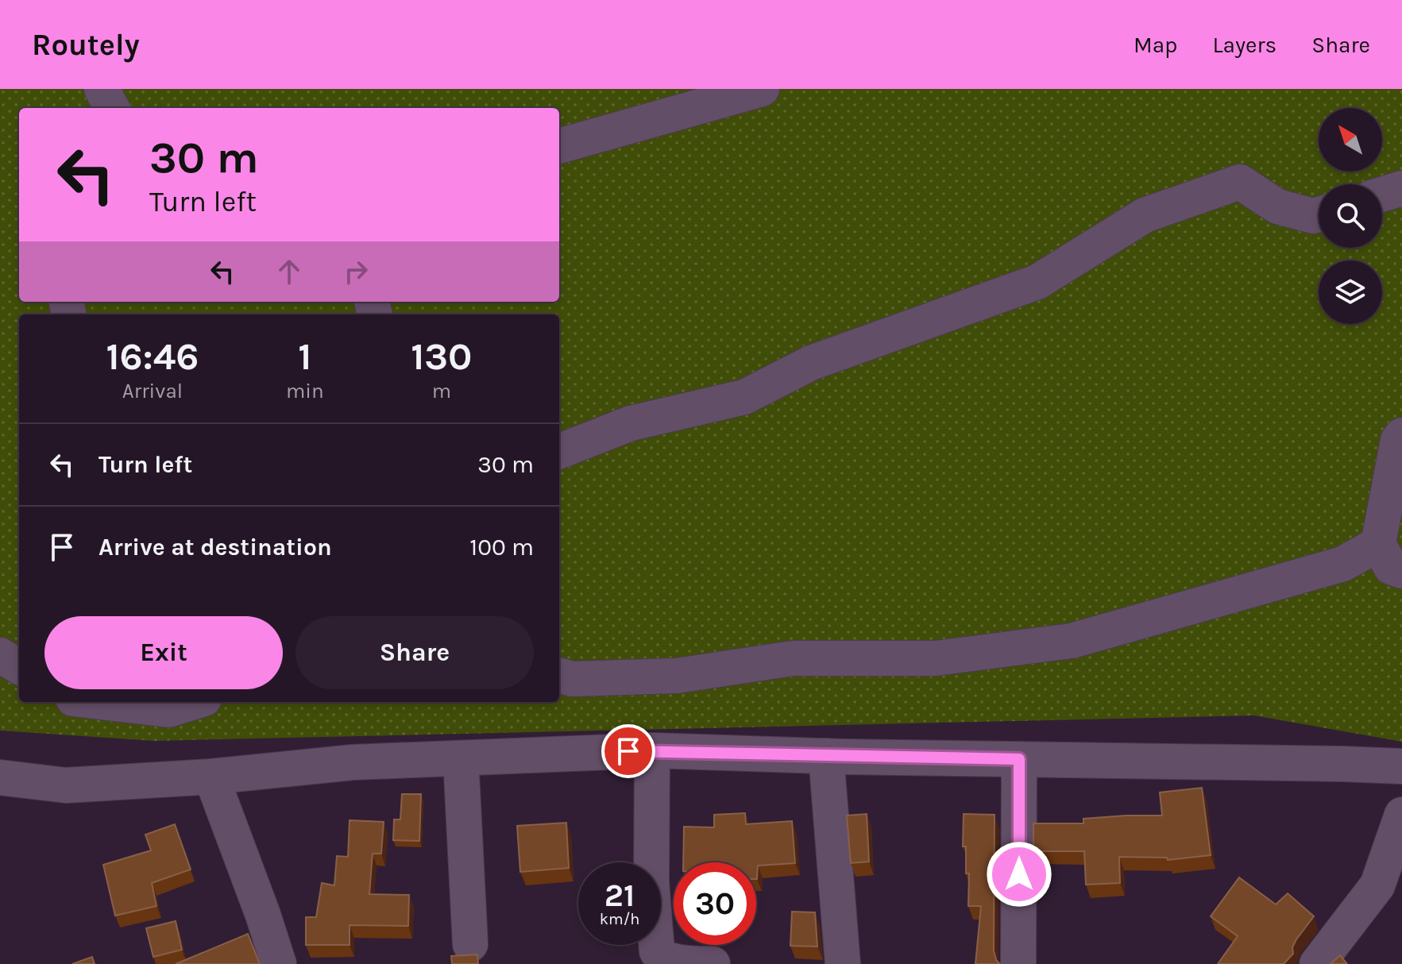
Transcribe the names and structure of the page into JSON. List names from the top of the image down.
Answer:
{
  "north": "top left",
  "page": {
    "header": "Routely",
    "nav": ["Map", "Layers", "Share"],
    "turn": ["30 m", "Turn left"],
    "eta": [
      "16:46",
      "Arrival",
      "1",
      "min",
      "130",
      "m"
    ],
    "list": [
      {
        "name": "Turn left",
        "value": "30 m"
      },
      {
        "name": "Arrive at destination",
        "value": "100 m"
      }
    ],
    "buttons": ["Exit", "Share"],
    "speed": "21 km/h",
    "limit": "30"
  }
}
